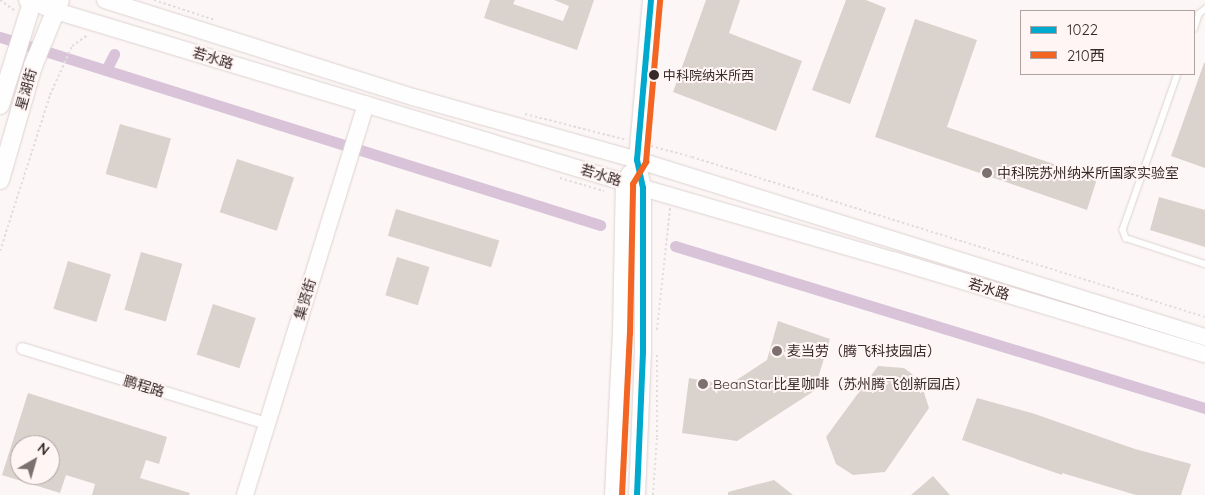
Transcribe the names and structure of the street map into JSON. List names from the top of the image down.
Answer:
{
  "streets": {
    "main road": ["若水路", "星湖街", "集贤街"],
    "street": ["鹏程路"]
  },
  "crossings": [
    ["若水路", "星湖街"],
    ["若水路", "集贤街"],
    ["集贤街", "鹏程路"]
  ],
  "places": [
    "中科院纳米所西",
    "中科院苏州纳米所国家实验室",
    "麦当劳（腾飞科技园店）",
    "BeanStar比星咖啡（苏州腾飞创新园店）"
  ],
  "lines": ["transit line 1022", "transit line 210西"],
  "legend": ["1022", "210西"],
  "north": "top right"
}
